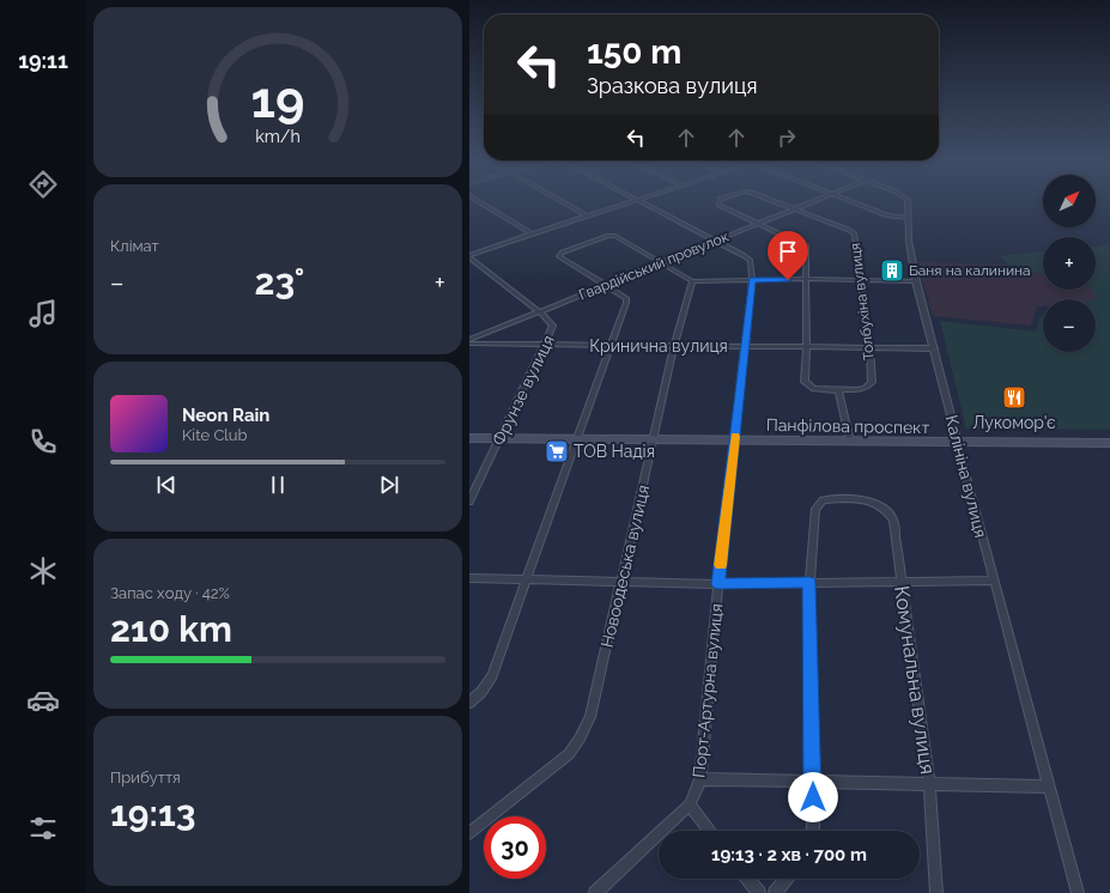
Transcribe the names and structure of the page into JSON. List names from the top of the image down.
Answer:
{
  "streets": {
    "main road": ["Панфілова проспект"],
    "street": [
      "Гвардійський провулок",
      "Толбухіна вулиця",
      "Кринична вулиця",
      "Фрунзе вулиця",
      "Калініна вулиця",
      "Новоодеська вулиця",
      "Комунальна вулиця",
      "Порт-Артурна вулиця"
    ]
  },
  "crossings": [
    ["Гвардійський провулок", "Толбухіна вулиця"],
    ["Гвардійський провулок", "Фрунзе вулиця"],
    ["Гвардійський провулок", "Порт-Артурна вулиця"],
    ["Толбухіна вулиця", "Кринична вулиця"],
    ["Кринична вулиця", "Фрунзе вулиця"],
    ["Кринична вулиця", "Калініна вулиця"],
    ["Кринична вулиця", "Новоодеська вулиця"],
    ["Кринична вулиця", "Порт-Артурна вулиця"],
    ["Фрунзе вулиця", "Панфілова проспект"],
    ["Панфілова проспект", "Калініна вулиця"],
    ["Панфілова проспект", "Новоодеська вулиця"],
    ["Панфілова проспект", "Порт-Артурна вулиця"]
  ],
  "places": {
    "building": ["Баня на калинина"],
    "restaurant": ["Лукомор'є"],
    "supermarket": ["ТОВ Надія"]
  },
  "north": "top right",
  "page": {
    "tabs": "19:11",
    "turn": ["150 m", "Зразкова вулиця"],
    "map_buttons": ["+", "−"],
    "tile": [
      "Клімат",
      ["Запас ходу · 42%", "210 km"],
      ["Прибуття", "19:13"]
    ],
    "heat": ["−", "23°", "+"],
    "song": ["Neon Rain", "Kite Club"],
    "limit": "30",
    "trip": "19:13 · 2 хв · 700 m",
    "gauge": ["19", "km/h"]
  }
}
